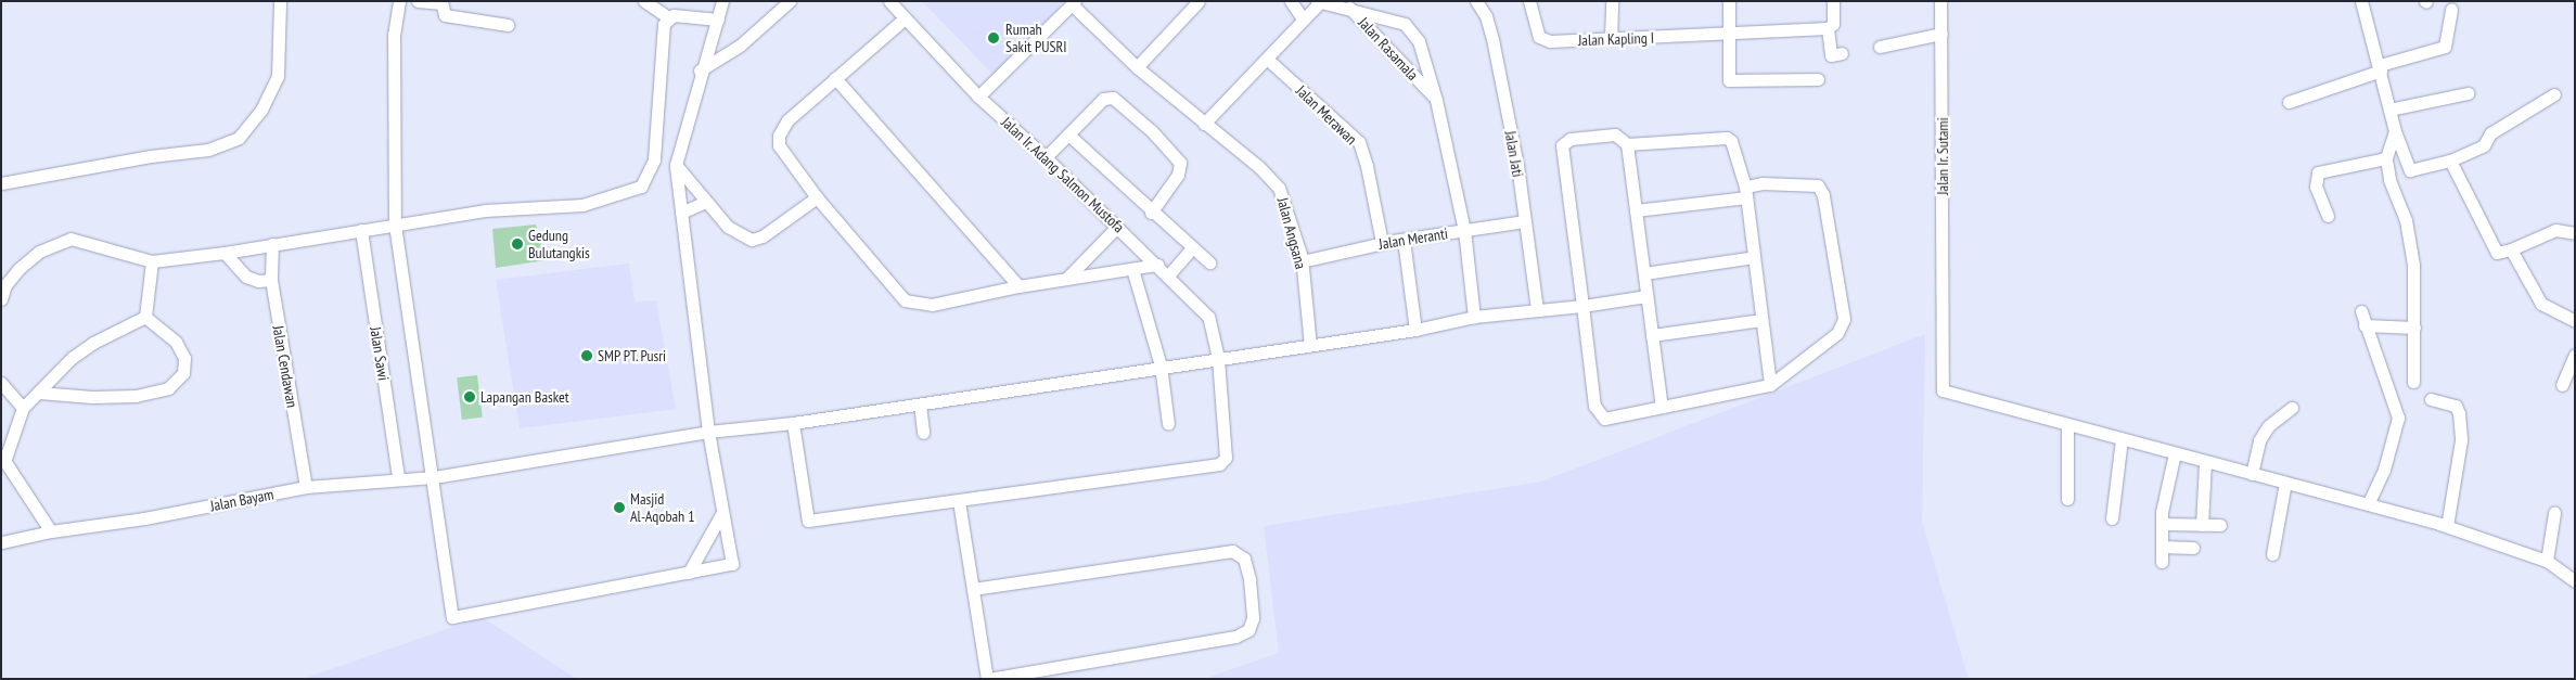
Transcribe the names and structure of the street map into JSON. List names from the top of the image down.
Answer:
{
  "streets": {
    "street": [
      "Jalan Kapling I",
      "Jalan Rasamala",
      "Jalan Merawan",
      "Jalan Jati",
      "Jalan Ir. Sutami",
      "Jalan Ir. Adang Salmon Mustofa",
      "Jalan Angsana",
      "Jalan Meranti",
      "Jalan Sawi",
      "Jalan Cendawan",
      "Jalan Bayam"
    ]
  },
  "crossings": [
    ["Jalan Rasamala", "Jalan Meranti"],
    ["Jalan Rasamala", "Jalan Bayam"],
    ["Jalan Merawan", "Jalan Meranti"],
    ["Jalan Jati", "Jalan Meranti"],
    ["Jalan Jati", "Jalan Bayam"],
    ["Jalan Ir. Adang Salmon Mustofa", "Jalan Bayam"],
    ["Jalan Angsana", "Jalan Meranti"],
    ["Jalan Angsana", "Jalan Bayam"],
    ["Jalan Sawi", "Jalan Bayam"],
    ["Jalan Cendawan", "Jalan Bayam"]
  ],
  "places": [
    "Rumah Sakit PUSRI",
    "Gedung Bulutangkis",
    "SMP PT. Pusri",
    "Lapangan Basket",
    "Masjid Al-Aqobah 1"
  ]
}
